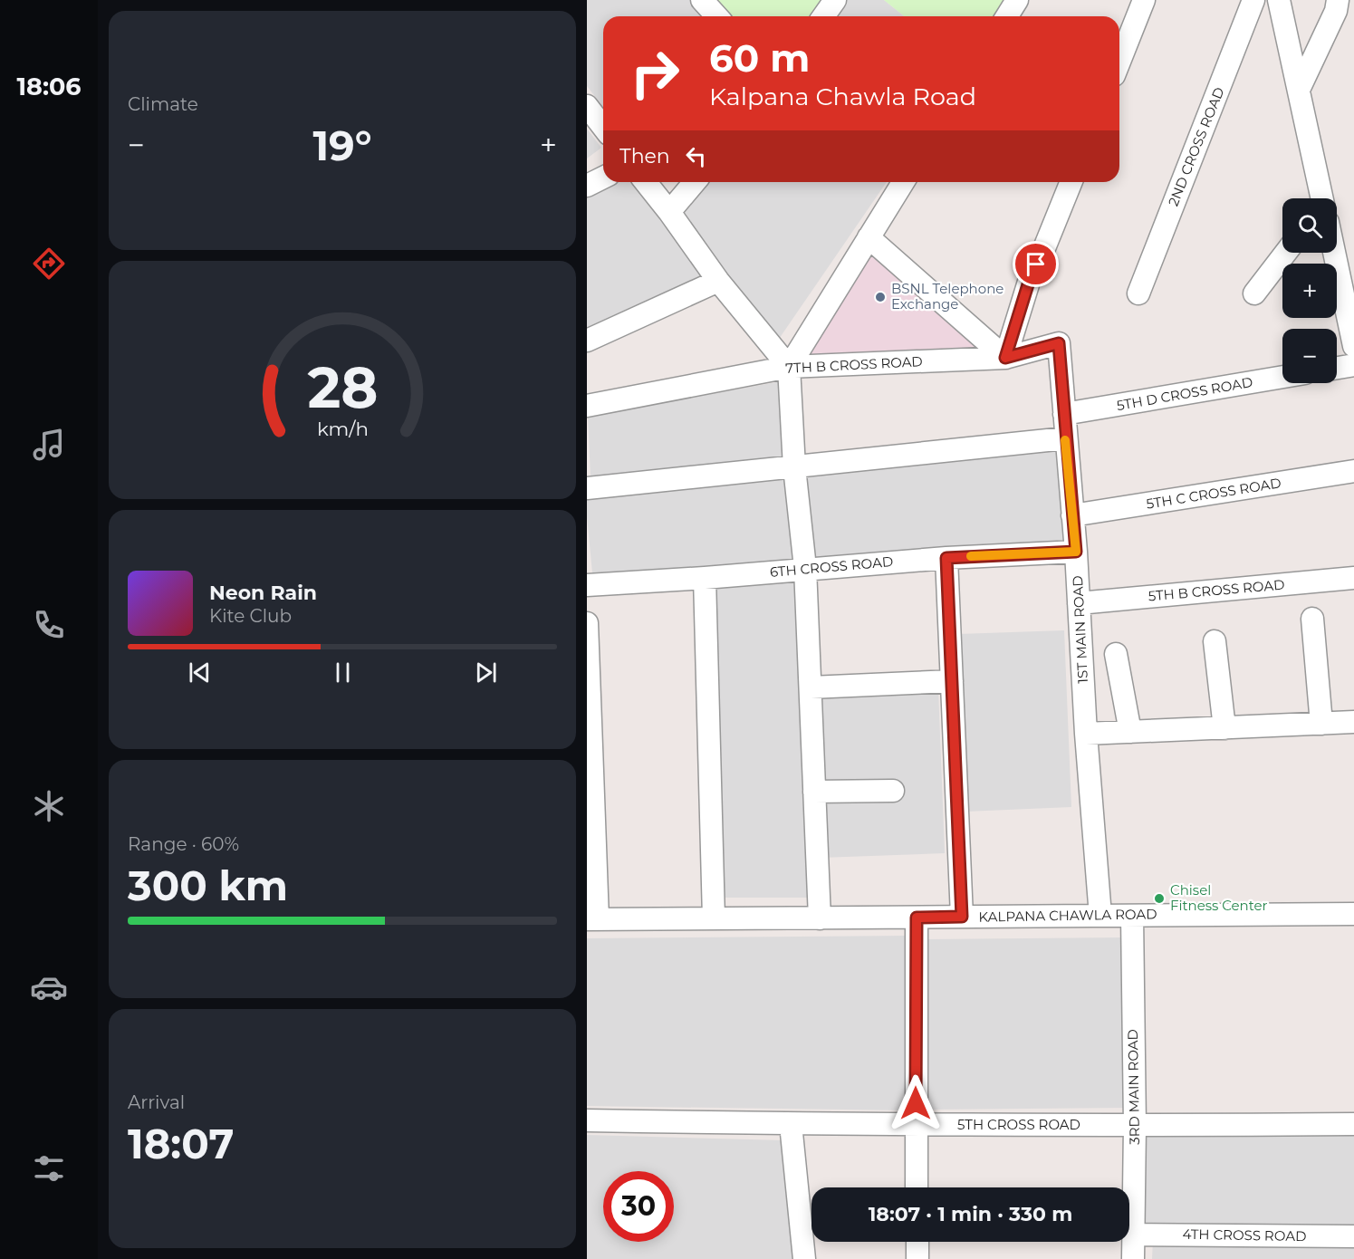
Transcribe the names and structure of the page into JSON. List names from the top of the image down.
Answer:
{
  "streets": {
    "street": [
      "2ND CROSS ROAD",
      "7TH B CROSS ROAD",
      "5TH D CROSS ROAD",
      "5TH C CROSS ROAD",
      "6TH CROSS ROAD",
      "5TH B CROSS ROAD",
      "1ST MAIN ROAD",
      "KALPANA CHAWLA ROAD",
      "3RD MAIN ROAD",
      "5TH CROSS ROAD",
      "4TH CROSS ROAD"
    ]
  },
  "crossings": [
    ["7TH B CROSS ROAD", "1ST MAIN ROAD"],
    ["5TH D CROSS ROAD", "1ST MAIN ROAD"],
    ["5TH C CROSS ROAD", "1ST MAIN ROAD"],
    ["6TH CROSS ROAD", "1ST MAIN ROAD"],
    ["5TH B CROSS ROAD", "1ST MAIN ROAD"],
    ["1ST MAIN ROAD", "KALPANA CHAWLA ROAD"],
    ["KALPANA CHAWLA ROAD", "3RD MAIN ROAD"],
    ["3RD MAIN ROAD", "5TH CROSS ROAD"],
    ["3RD MAIN ROAD", "4TH CROSS ROAD"]
  ],
  "places": ["BSNL Telephone Exchange", "Chisel Fitness Center"],
  "page": {
    "tabs": "18:06",
    "tile": [
      "Climate",
      ["Range · 60%", "300 km"],
      ["Arrival", "18:07"]
    ],
    "turn": ["60 m", "Kalpana Chawla Road"],
    "heat": ["−", "19°", "+"],
    "then": "Then",
    "map_buttons": ["+", "−"],
    "song": ["Neon Rain", "Kite Club"],
    "limit": "30",
    "trip": "18:07 · 1 min · 330 m",
    "gauge": ["28", "km/h"]
  }
}
